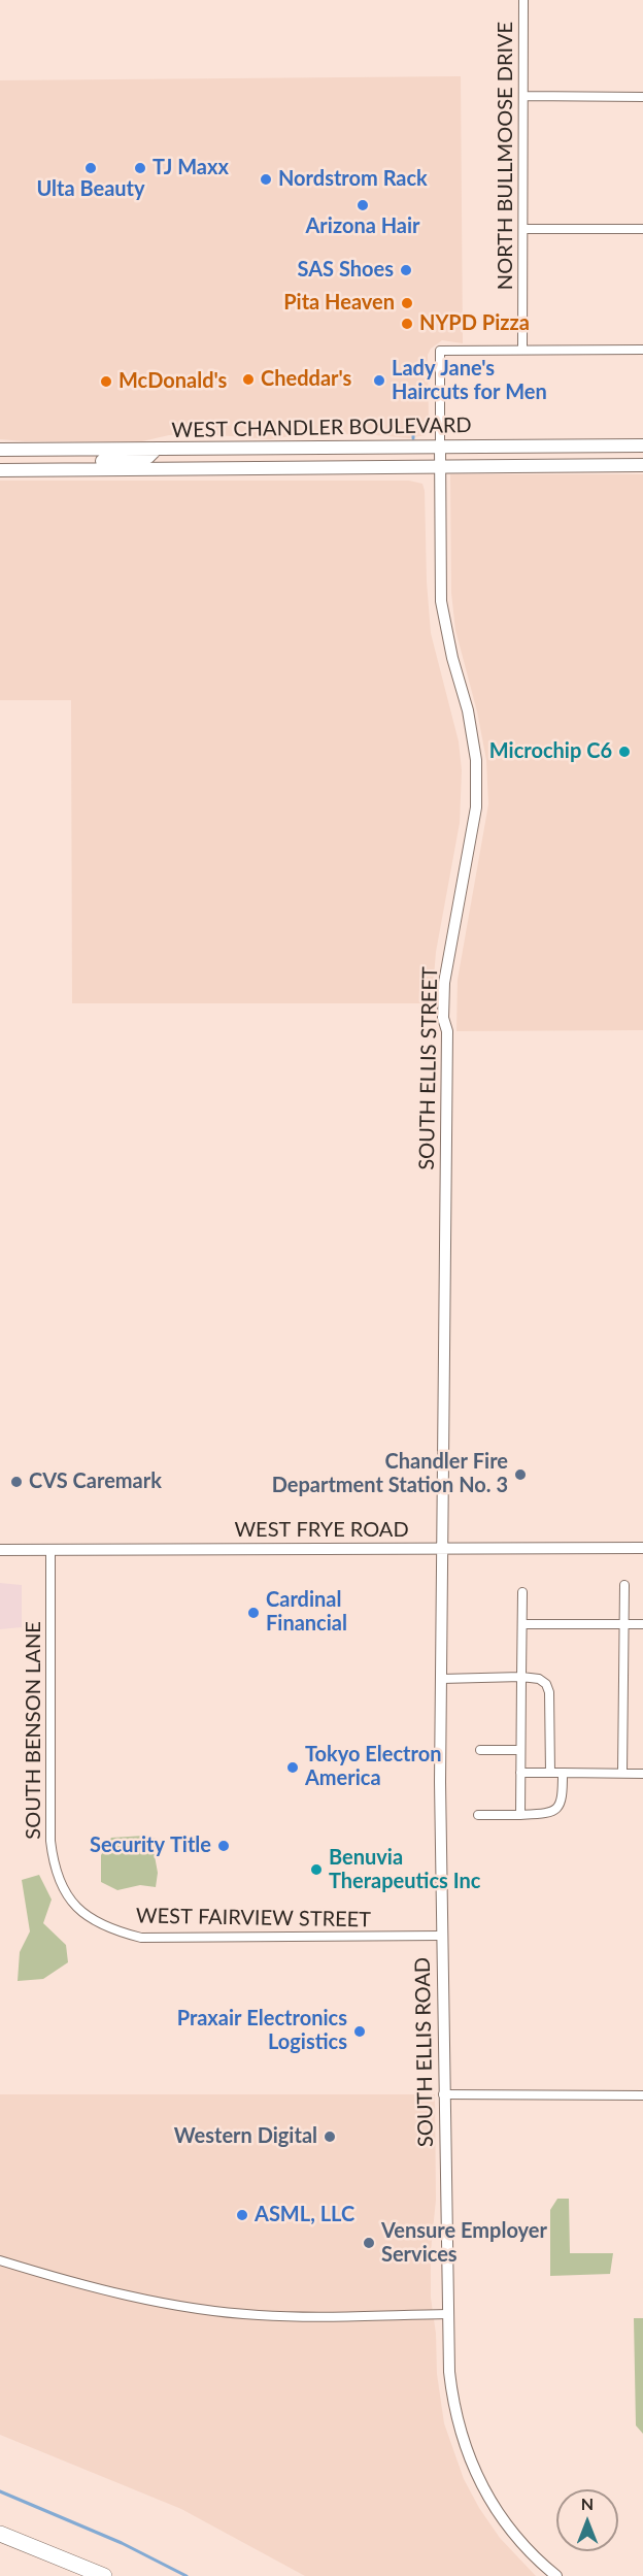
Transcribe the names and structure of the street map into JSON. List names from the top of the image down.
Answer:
{
  "streets": {
    "main road": ["WEST CHANDLER BOULEVARD"],
    "street": [
      "NORTH BULLMOOSE DRIVE",
      "SOUTH ELLIS STREET",
      "WEST FRYE ROAD",
      "SOUTH BENSON LANE",
      "WEST FAIRVIEW STREET",
      "SOUTH ELLIS ROAD"
    ]
  },
  "crossings": [
    ["WEST CHANDLER BOULEVARD", "SOUTH ELLIS STREET"],
    ["SOUTH ELLIS STREET", "WEST FRYE ROAD"],
    ["SOUTH ELLIS STREET", "SOUTH ELLIS ROAD"],
    ["WEST FRYE ROAD", "SOUTH BENSON LANE"],
    ["WEST FRYE ROAD", "SOUTH ELLIS ROAD"],
    ["SOUTH BENSON LANE", "WEST FAIRVIEW STREET"],
    ["WEST FAIRVIEW STREET", "SOUTH ELLIS ROAD"]
  ],
  "places": [
    "Ulta Beauty",
    "TJ Maxx",
    "Nordstrom Rack",
    "Arizona Hair",
    "SAS Shoes",
    "Pita Heaven",
    "NYPD Pizza",
    "Cheddar's",
    "Lady Jane's Haircuts for Men",
    "McDonald's",
    "Microchip C6",
    "Chandler Fire Department Station No. 3",
    "CVS Caremark",
    "Cardinal Financial",
    "Tokyo Electron America",
    "Security Title",
    "Benuvia Therapeutics Inc",
    "Praxair Electronics Logistics",
    "Western Digital",
    "ASML, LLC",
    "Vensure Employer Services"
  ],
  "north": "top"
}
